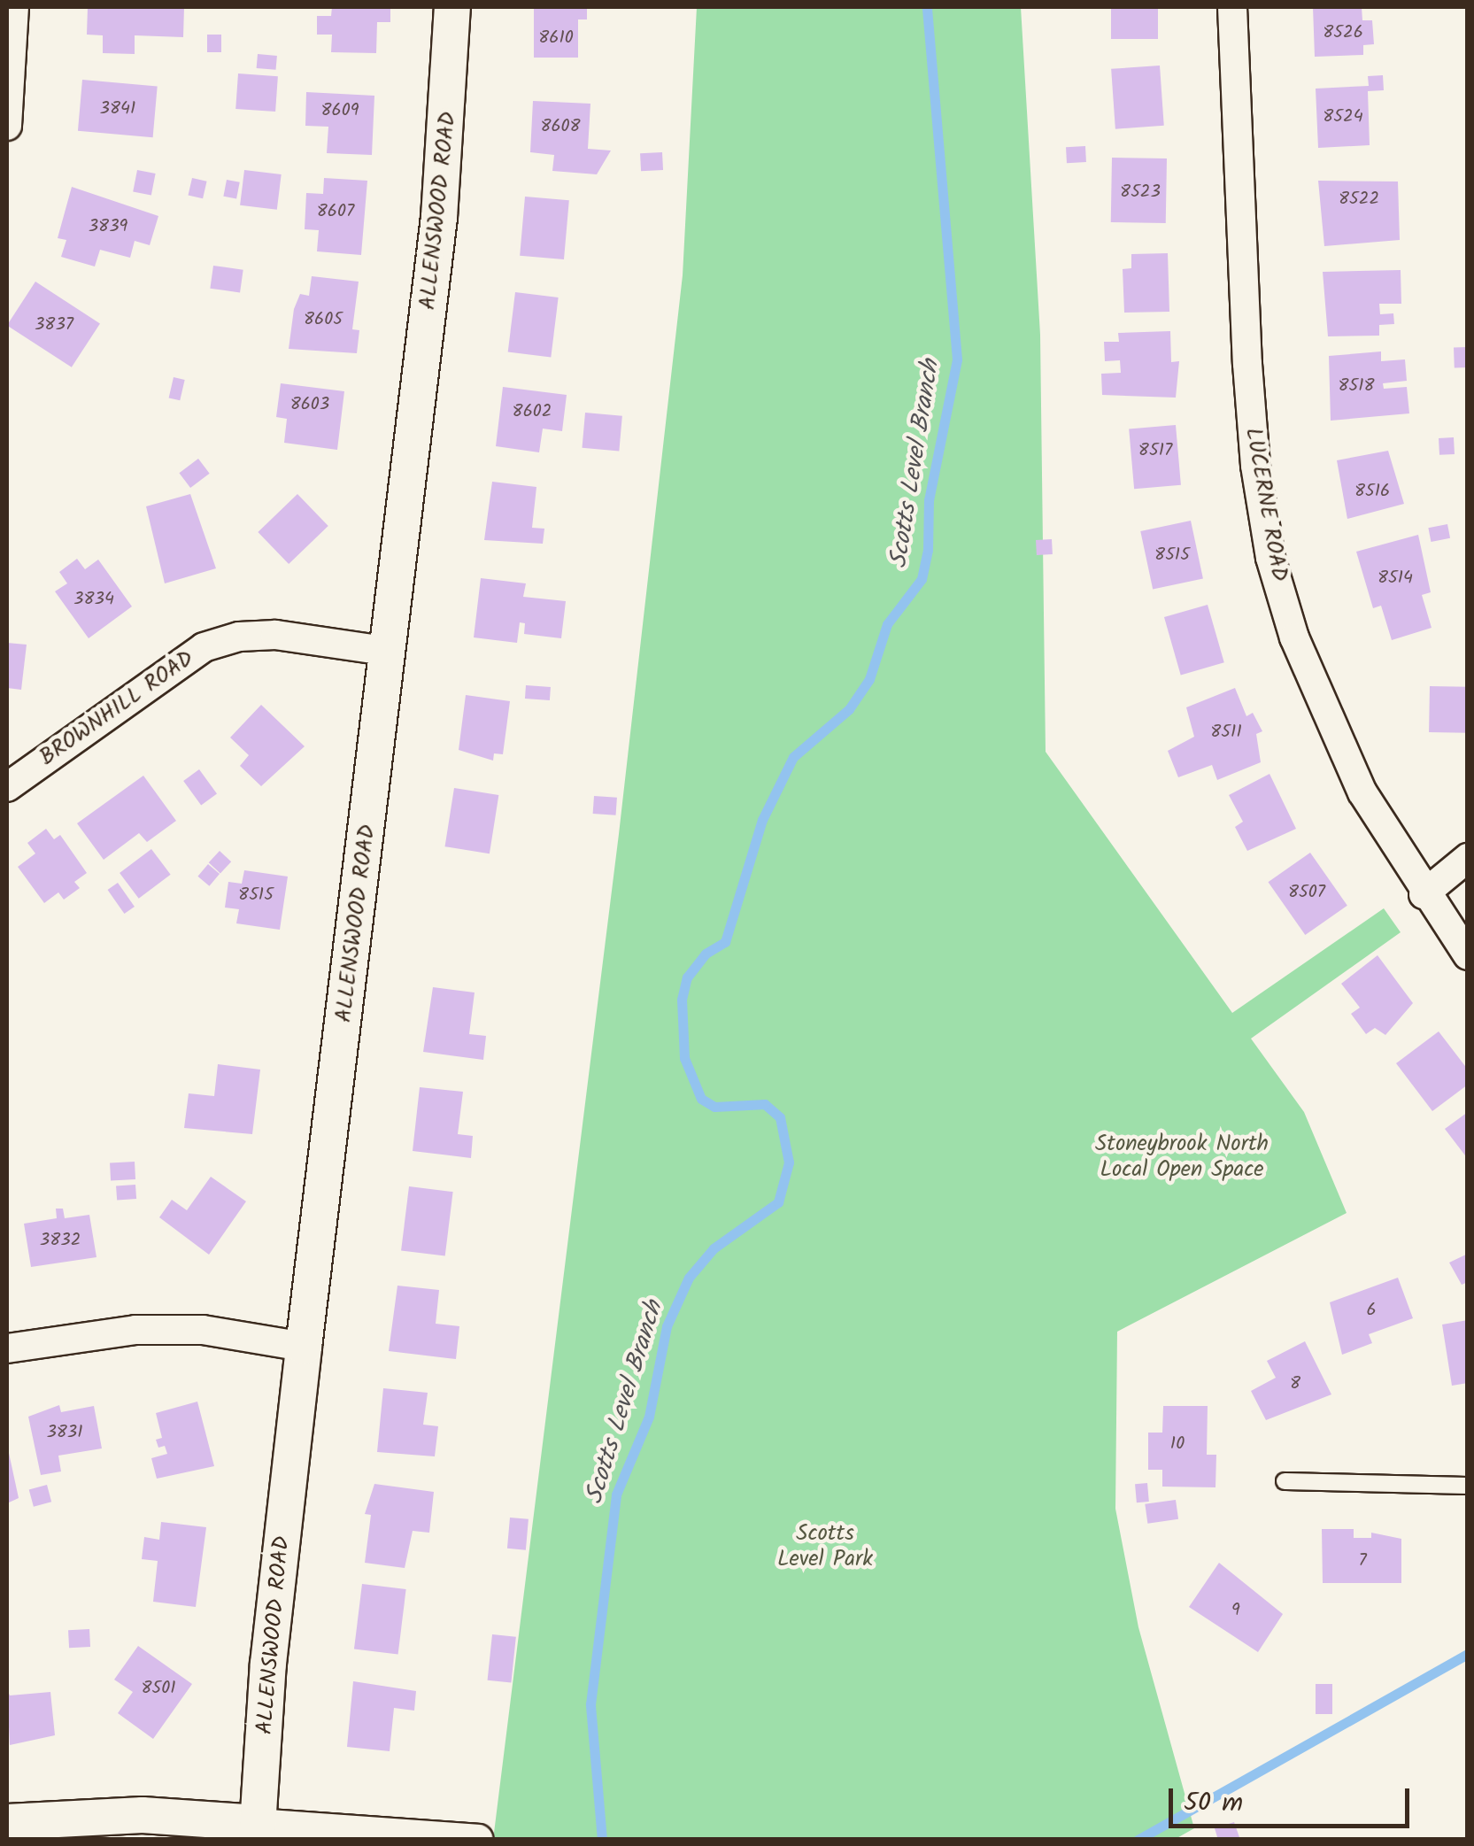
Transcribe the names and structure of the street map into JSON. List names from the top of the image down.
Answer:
{
  "streets": {
    "street": ["ALLENSWOOD ROAD", "LUCERNE ROAD", "BROWNHILL ROAD"]
  },
  "crossings": [
    ["ALLENSWOOD ROAD", "BROWNHILL ROAD"]
  ],
  "water": ["Scotts Level Branch"],
  "parks": ["Stoneybrook North Local Open Space", "Scotts Level Park"],
  "house_numbers": [
    "8526",
    "8610",
    "3841",
    "8609",
    "8524",
    "8608",
    "8523",
    "8522",
    "8607",
    "3839",
    "8605",
    "3837",
    "8518",
    "8603",
    "8602",
    "8517",
    "8516",
    "8515",
    "8514",
    "3834",
    "8511",
    "8507",
    "8515",
    "3832",
    "6",
    "8",
    "3831",
    "10",
    "7",
    "9",
    "8501"
  ],
  "scale_bar": "50 m"
}
